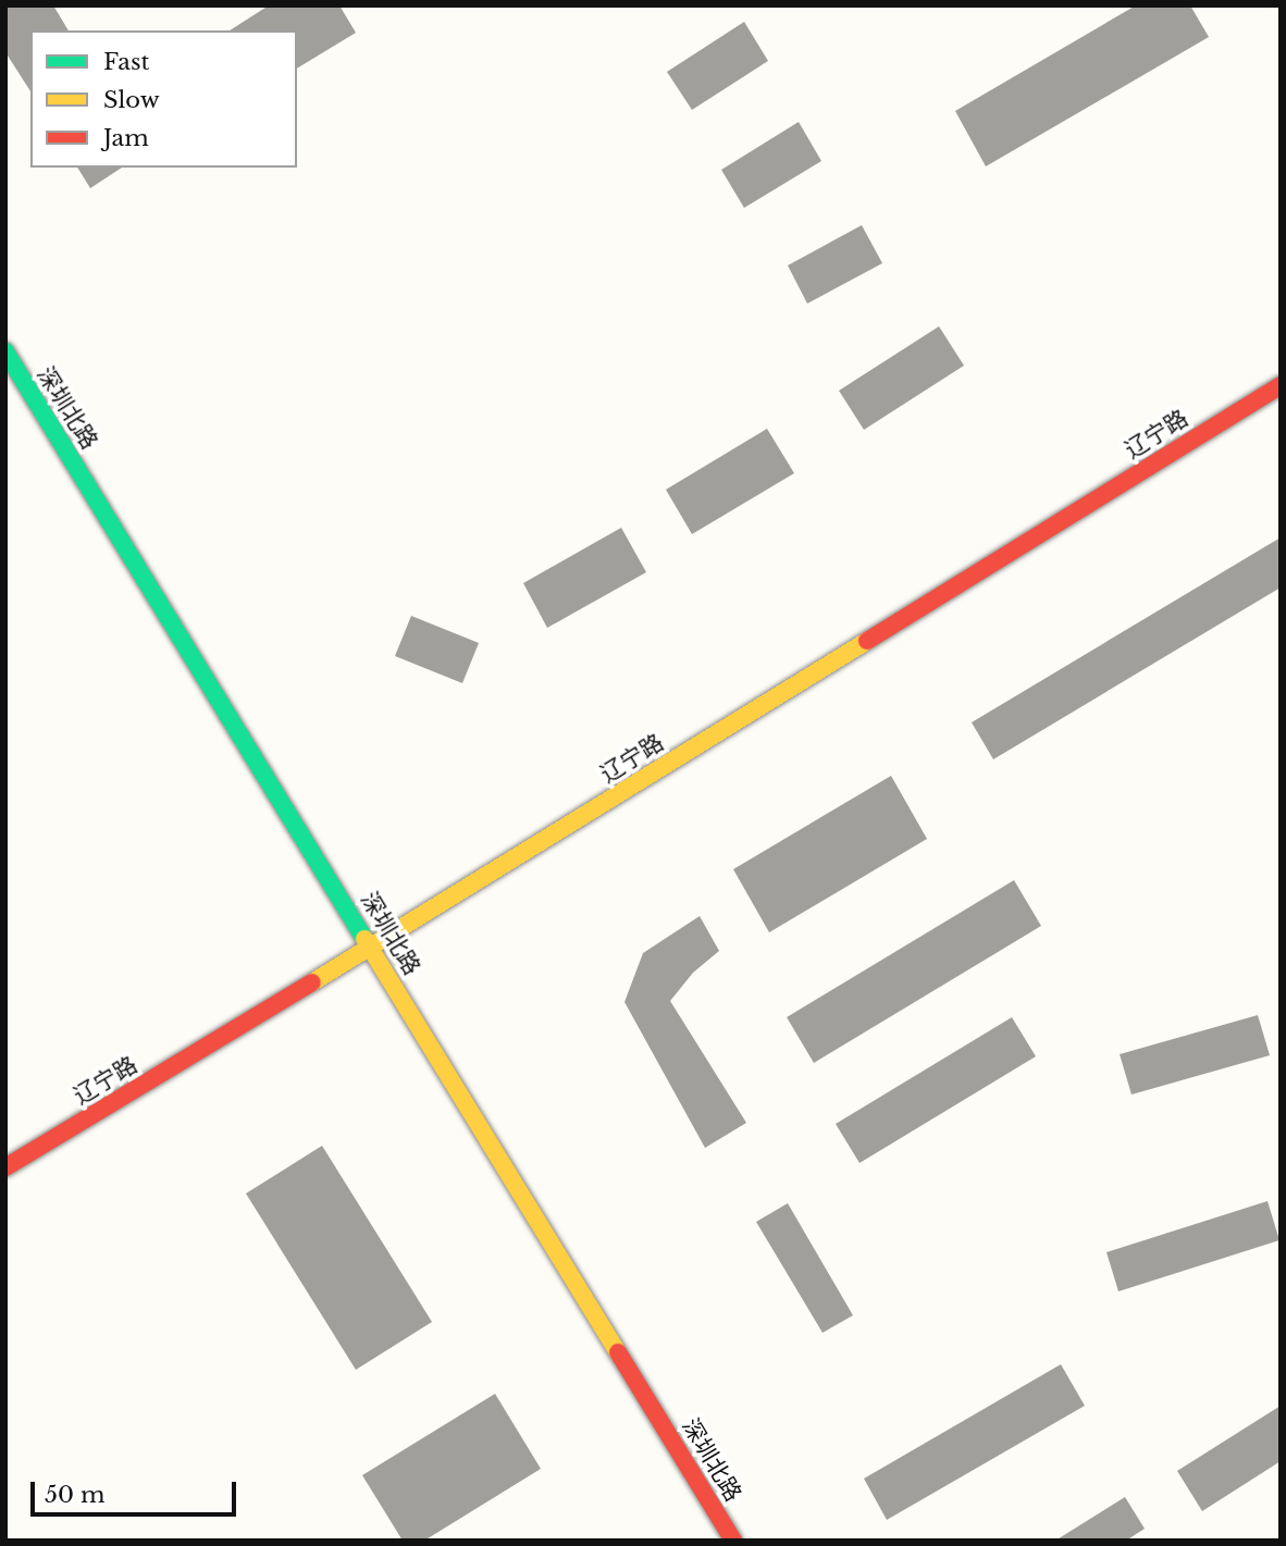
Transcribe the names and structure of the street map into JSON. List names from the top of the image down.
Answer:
{
  "streets": {
    "street": ["深圳北路", "辽宁路"]
  },
  "crossings": [
    ["深圳北路", "辽宁路"]
  ],
  "legend": ["Fast", "Slow", "Jam"],
  "scale_bar": "50 m"
}
